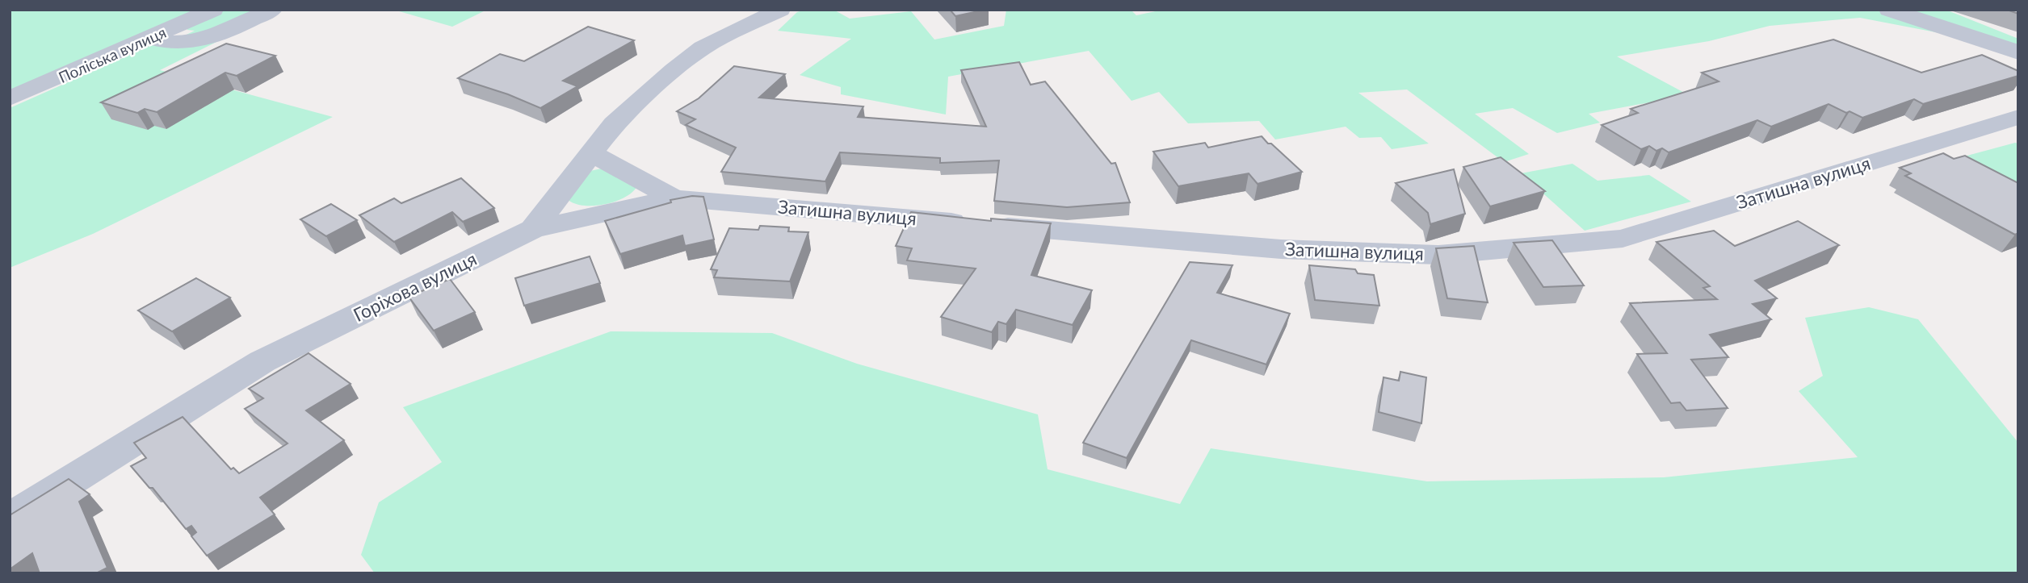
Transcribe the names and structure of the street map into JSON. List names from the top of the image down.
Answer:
{
  "streets": {
    "street": ["Поліська вулиця", "Затишна вулиця", "Горіхова вулиця"]
  },
  "crossings": [
    ["Затишна вулиця", "Горіхова вулиця"]
  ]
}
